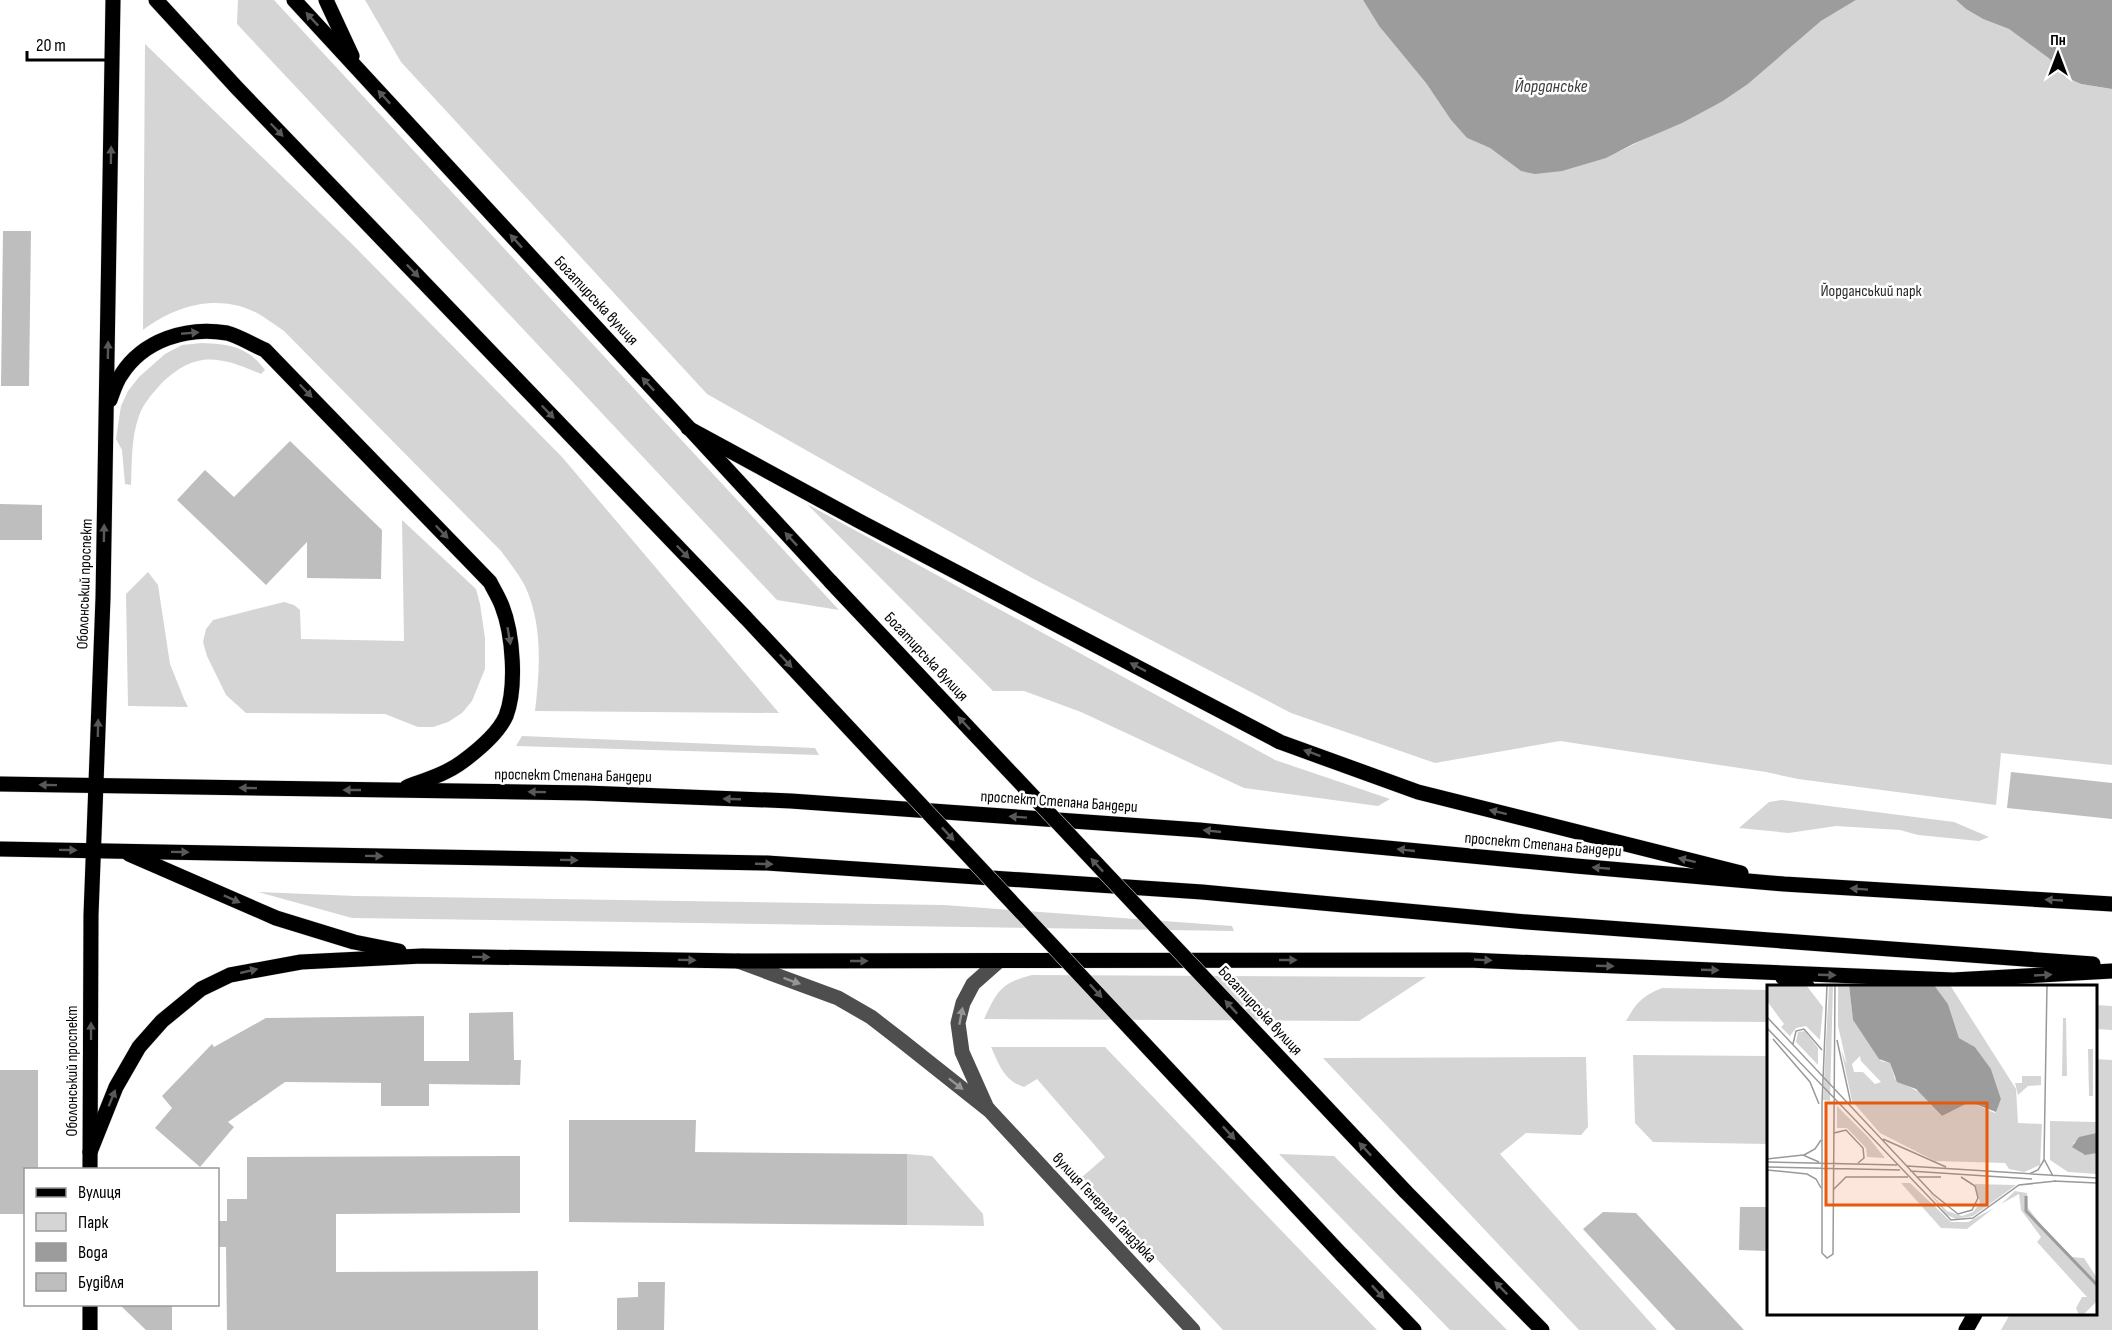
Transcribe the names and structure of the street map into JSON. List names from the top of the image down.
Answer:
{
  "streets": {
    "main road": ["Богатирська вулиця", "Оболонський проспект", "проспект Степана Бандери"],
    "street": ["вулиця Генерала Гандзюка"]
  },
  "crossings": [
    ["Оболонський проспект", "проспект Степана Бандери"]
  ],
  "one_way": ["Оболонський проспект"],
  "water": ["Йорданське"],
  "parks": ["Йорданський парк"],
  "legend": [
    "Вулиця",
    "Парк",
    "Вода",
    "Будівля"
  ],
  "scale_bar": "20 m",
  "north": "top"
}
